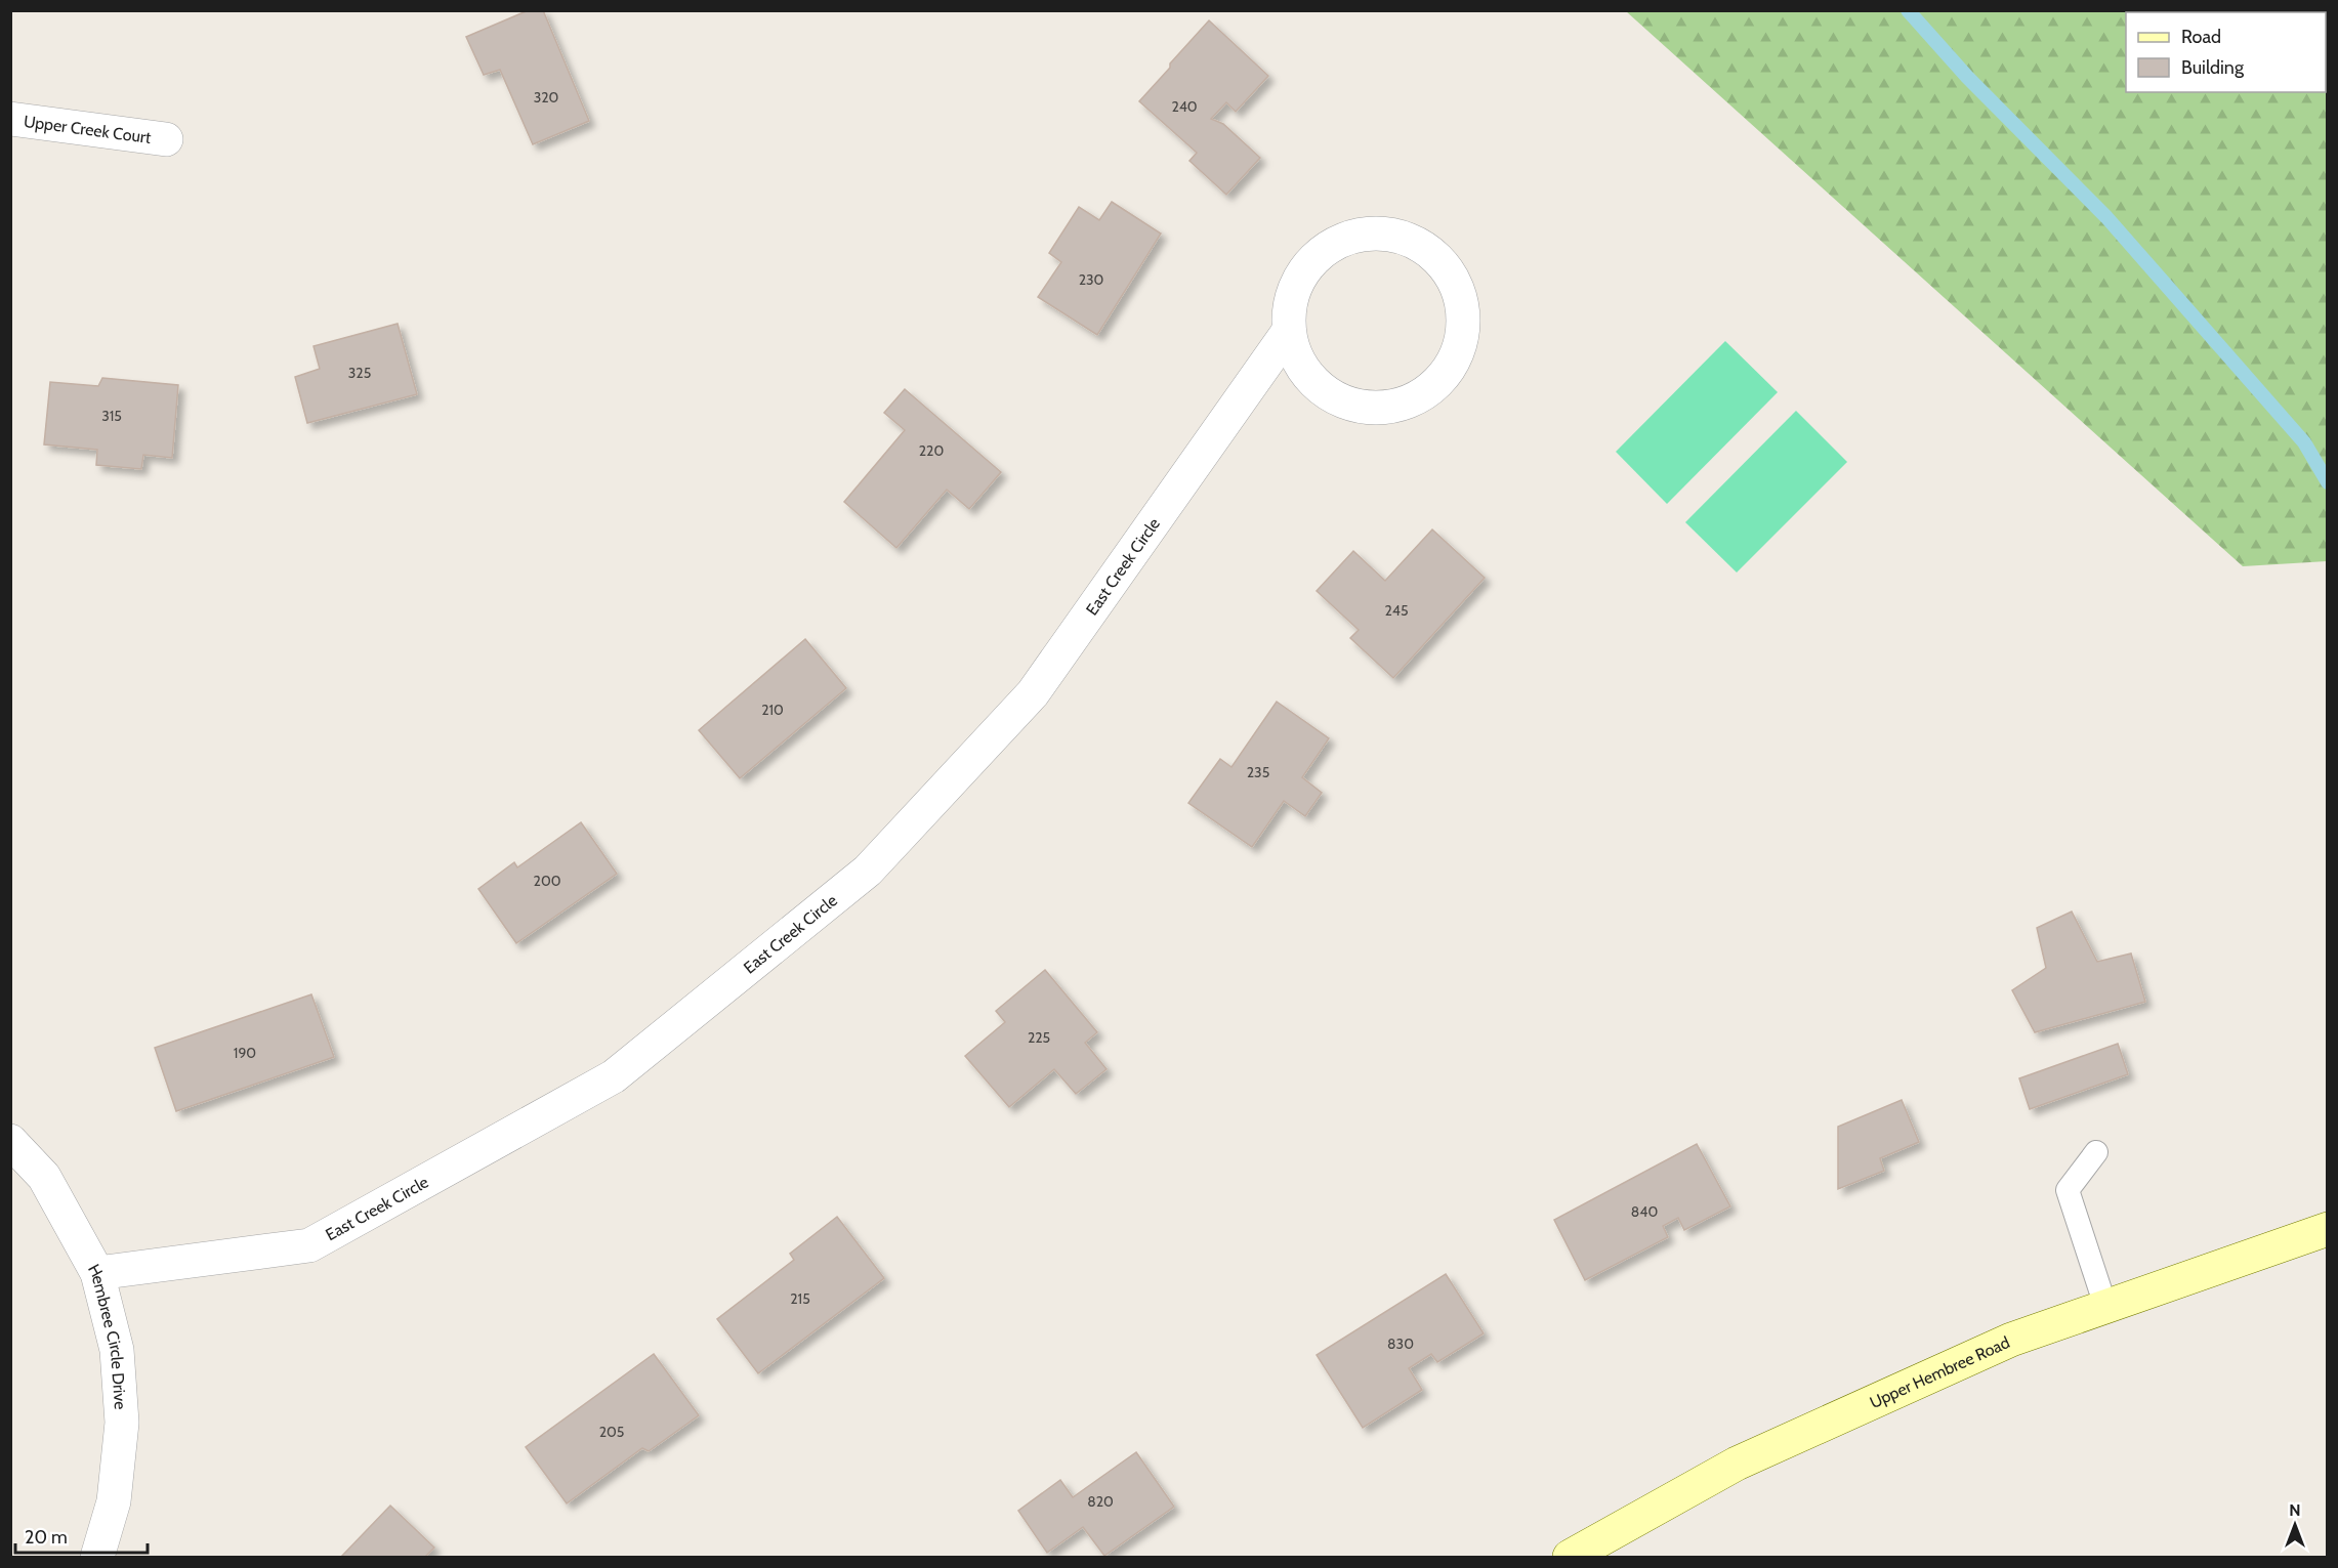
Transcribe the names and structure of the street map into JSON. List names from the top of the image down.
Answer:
{
  "streets": {
    "street": [
      "Upper Creek Court",
      "East Creek Circle",
      "Hembree Circle Drive",
      "Upper Hembree Road"
    ]
  },
  "crossings": [
    ["East Creek Circle", "Hembree Circle Drive"]
  ],
  "house_numbers": [
    "320",
    "240",
    "230",
    "325",
    "315",
    "220",
    "245",
    "210",
    "235",
    "200",
    "225",
    "190",
    "840",
    "215",
    "830",
    "205",
    "820"
  ],
  "legend": ["Road", "Building"],
  "scale_bar": "20 m",
  "north": "top"
}
